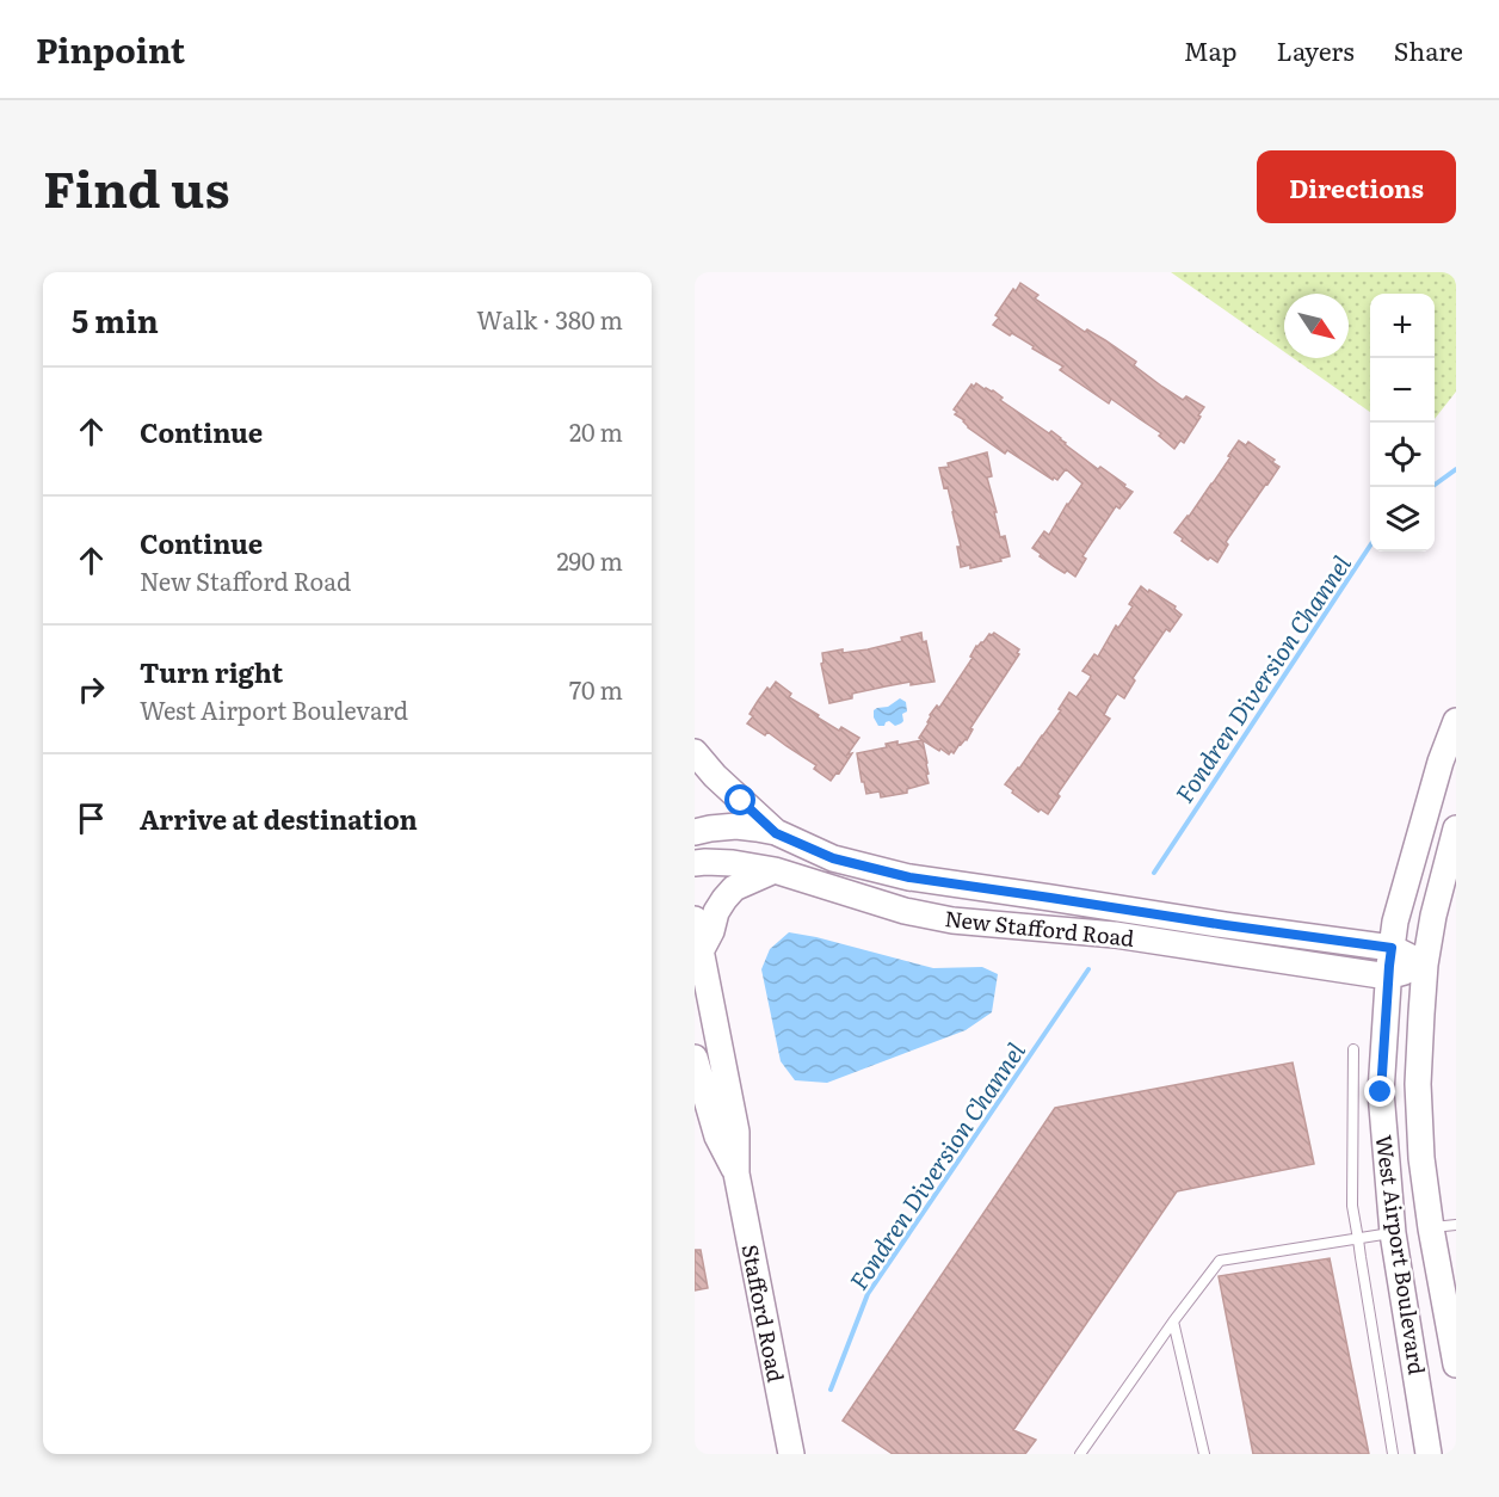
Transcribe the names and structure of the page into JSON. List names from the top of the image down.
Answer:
{
  "streets": {
    "main road": ["New Stafford Road", "West Airport Boulevard", "Stafford Road"]
  },
  "crossings": [
    ["New Stafford Road", "West Airport Boulevard"]
  ],
  "water": ["Fondren Diversion Channel"],
  "north": "bottom right",
  "page": {
    "header": "Pinpoint",
    "nav": ["Map", "Layers", "Share"],
    "title": "Find us",
    "buttons": "Directions",
    "heading": ["5 min", "Walk · 380 m"],
    "map_buttons": ["+", "−"],
    "list": [
      ["Continue", "20 m"],
      ["Continue", "New Stafford Road", "290 m"],
      ["Turn right", "West Airport Boulevard", "70 m"],
      "Arrive at destination"
    ]
  }
}
